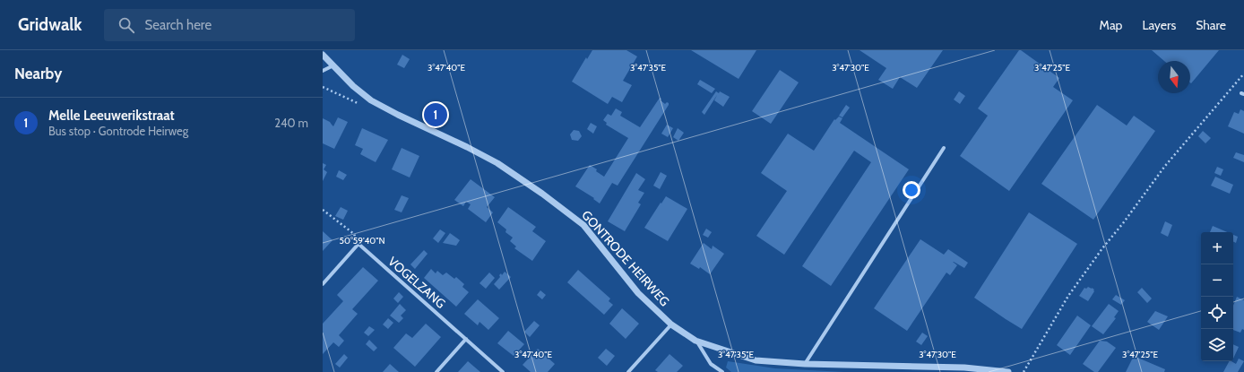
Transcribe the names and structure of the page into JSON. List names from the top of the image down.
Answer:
{
  "streets": {
    "street": ["GONTRODE HEIRWEG", "VOGELZANG"]
  },
  "north": "bottom",
  "page": {
    "header": "Gridwalk",
    "search": "Search here",
    "nav": ["Map", "Layers", "Share"],
    "heading": "Nearby",
    "list": [
      {
        "mark": "1",
        "name": "Melle Leeuwerikstraat",
        "note": "Bus stop · Gontrode Heirweg",
        "value": "240 m"
      }
    ],
    "pins": "1",
    "map_buttons": ["+", "−"]
  },
  "coordinates": [
    "3°47'40\"E",
    "3°47'35\"E",
    "3°47'30\"E",
    "3°47'25\"E",
    "50°59'40\"N"
  ]
}
